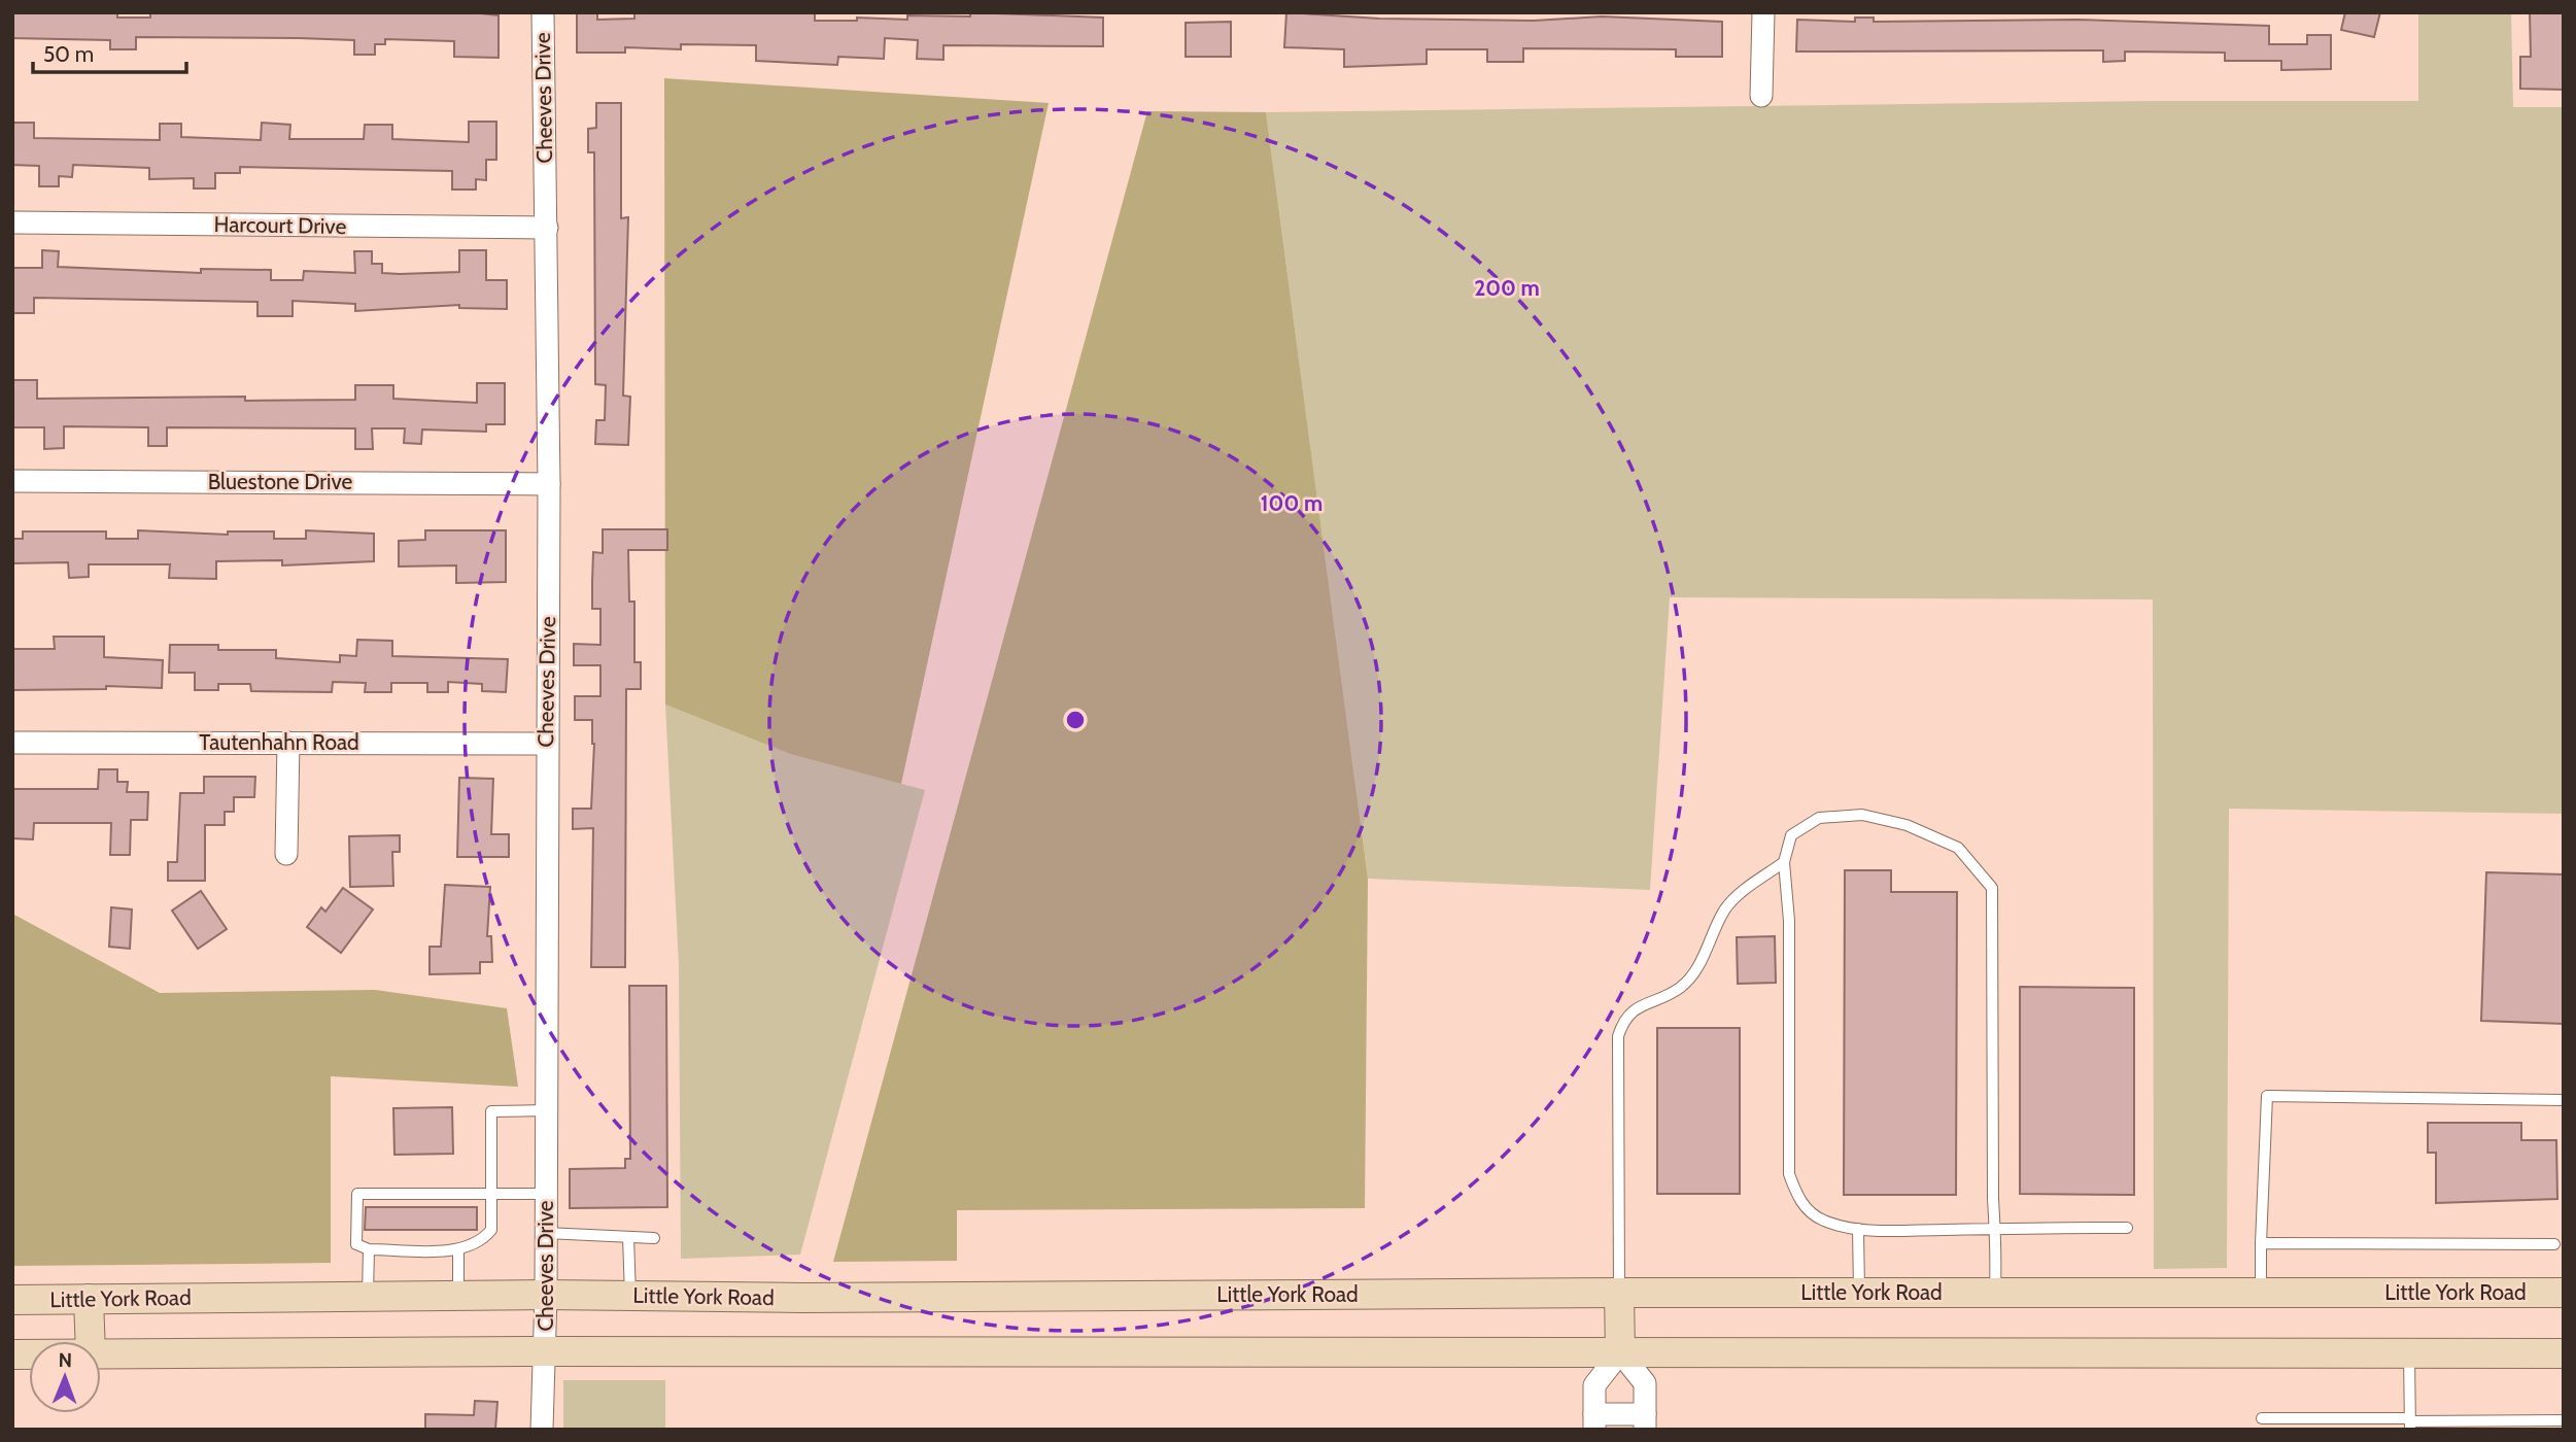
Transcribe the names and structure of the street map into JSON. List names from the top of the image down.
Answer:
{
  "streets": {
    "main road": ["Little York Road"],
    "street": [
      "Cheeves Drive",
      "Harcourt Drive",
      "Bluestone Drive",
      "Tautenhahn Road"
    ]
  },
  "crossings": [
    ["Cheeves Drive", "Harcourt Drive"],
    ["Cheeves Drive", "Bluestone Drive"],
    ["Cheeves Drive", "Tautenhahn Road"],
    ["Cheeves Drive", "Little York Road"]
  ],
  "scale_bar": "50 m",
  "north": "top",
  "rings": ["200 m", "100 m"]
}
